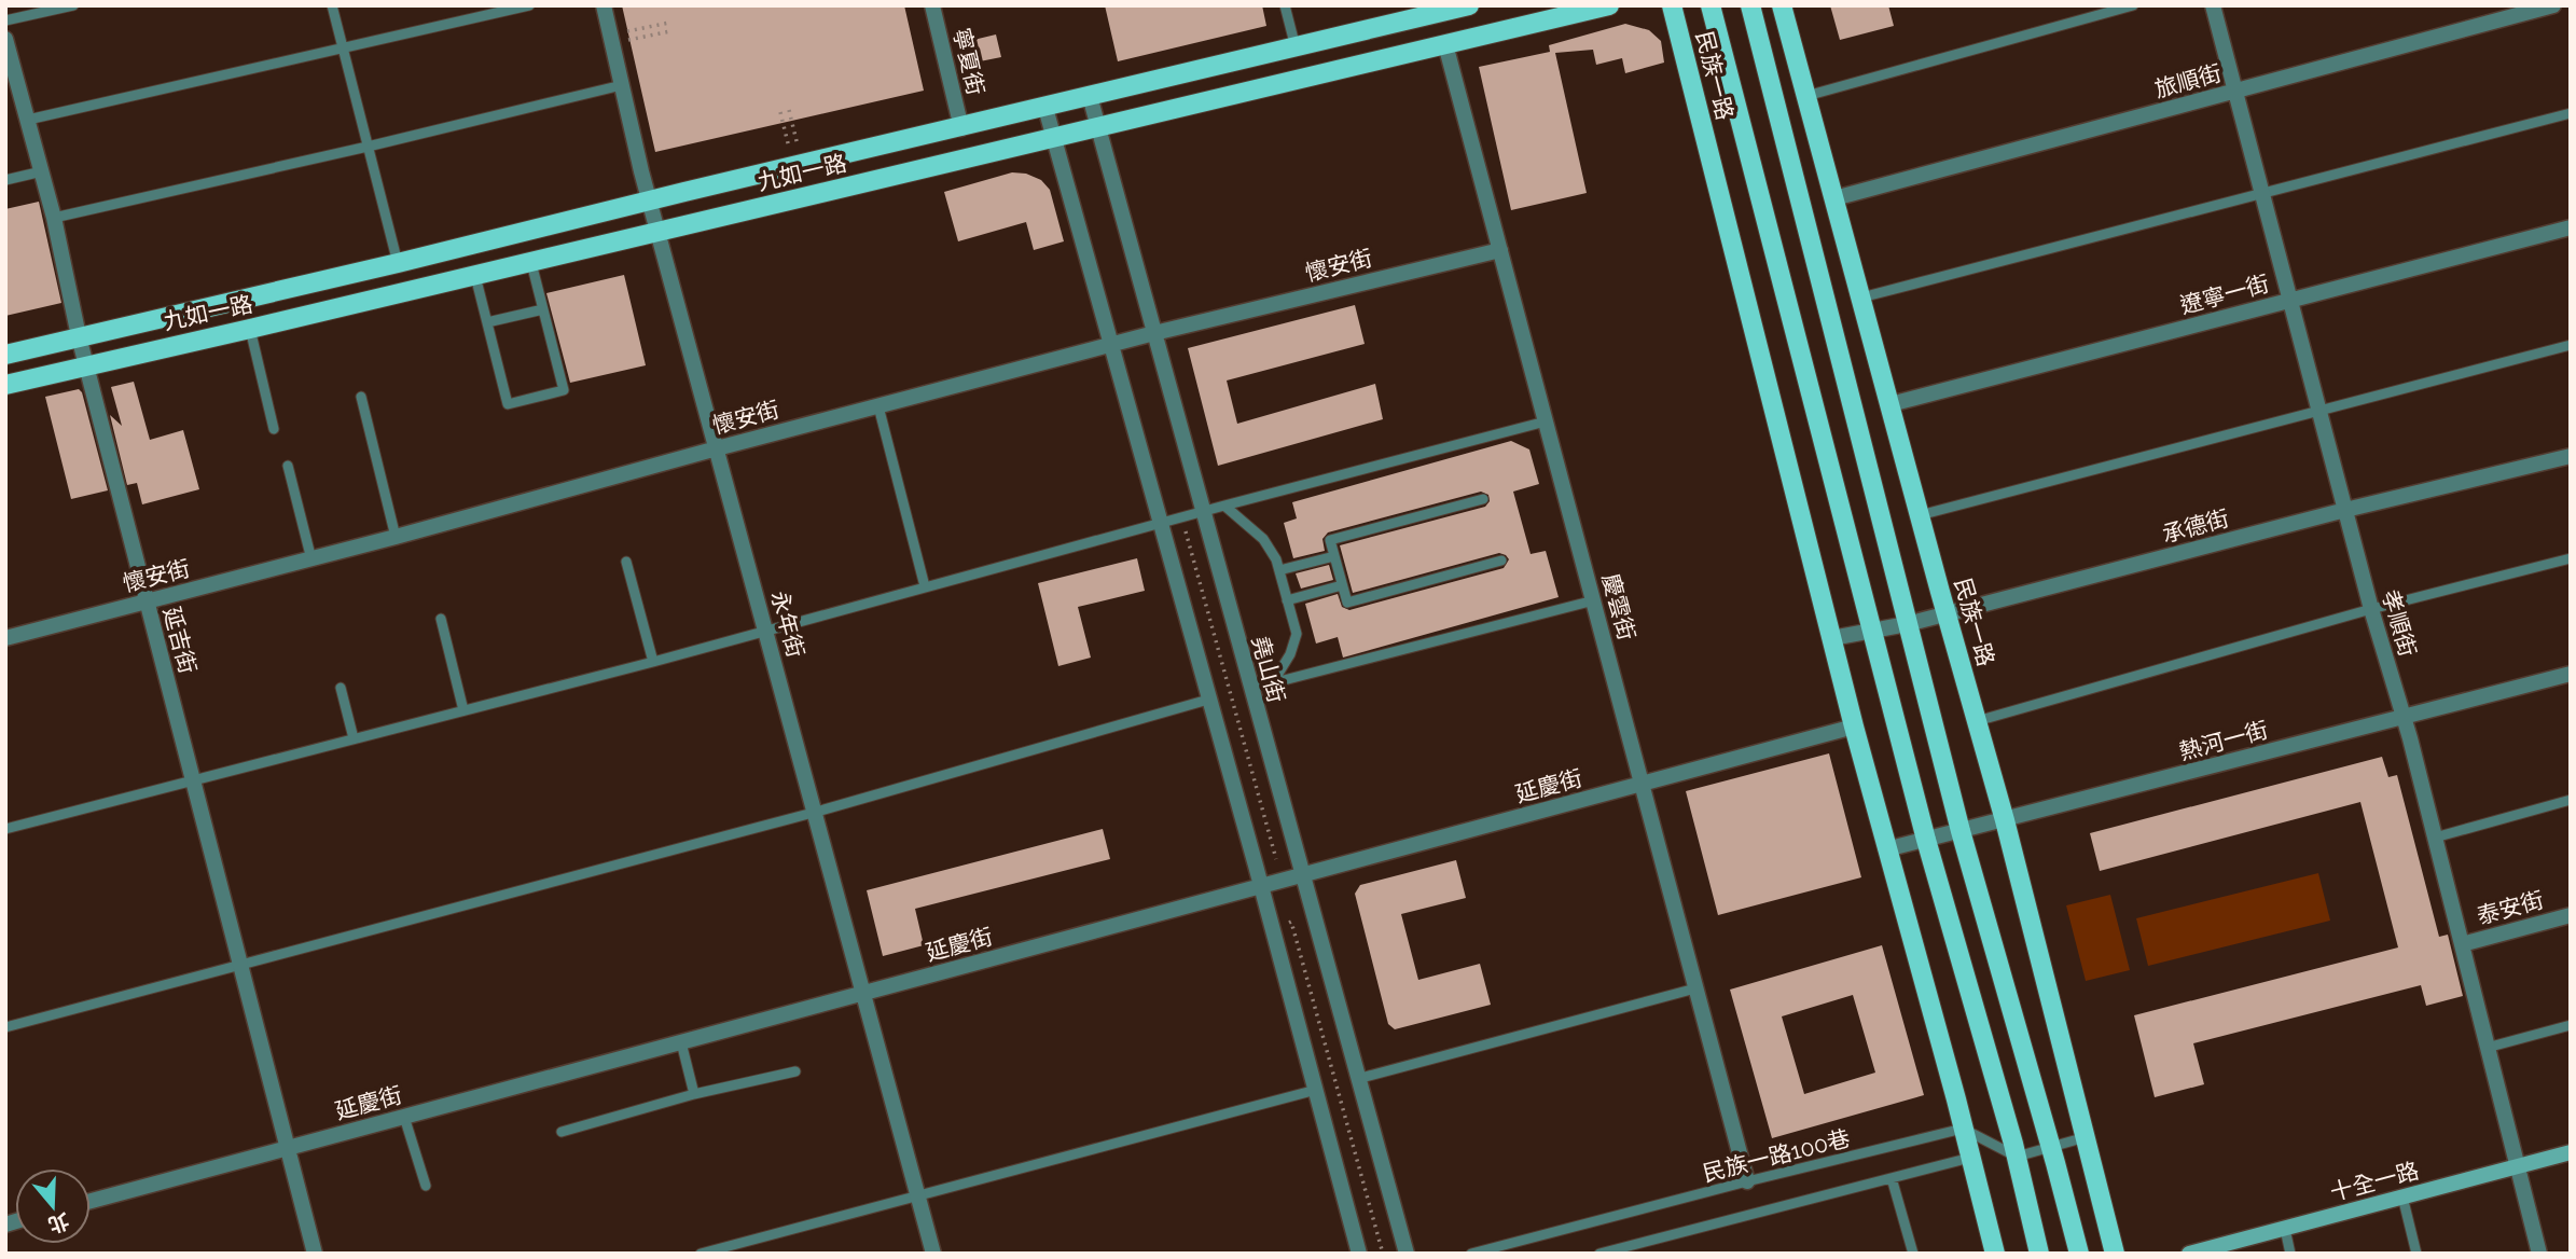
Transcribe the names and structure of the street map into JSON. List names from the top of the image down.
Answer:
{
  "streets": {
    "main road": ["民族一路", "九如一路"],
    "street": [
      "寧夏街",
      "旅順街",
      "懷安街",
      "遼寧一街",
      "承德街",
      "慶雲街",
      "孝順街",
      "永年街",
      "延吉街",
      "堯山街",
      "熱河一街",
      "延慶街",
      "泰安街",
      "十全一路"
    ],
    "lane": ["民族一路100巷"]
  },
  "crossings": [
    ["寧夏街", "九如一路"],
    ["民族一路", "旅順街"],
    ["民族一路", "遼寧一街"],
    ["民族一路", "承德街"],
    ["民族一路", "熱河一街"],
    ["民族一路", "延慶街"],
    ["民族一路", "民族一路100巷"],
    ["旅順街", "孝順街"],
    ["九如一路", "慶雲街"],
    ["九如一路", "永年街"],
    ["九如一路", "延吉街"],
    ["九如一路", "堯山街"],
    ["懷安街", "慶雲街"],
    ["懷安街", "永年街"],
    ["懷安街", "延吉街"],
    ["懷安街", "堯山街"],
    ["遼寧一街", "孝順街"],
    ["承德街", "孝順街"],
    ["慶雲街", "延慶街"],
    ["慶雲街", "民族一路100巷"],
    ["孝順街", "熱河一街"],
    ["孝順街", "泰安街"],
    ["孝順街", "十全一路"],
    ["永年街", "延慶街"],
    ["延吉街", "延慶街"],
    ["堯山街", "延慶街"]
  ],
  "north": "bottom"
}
